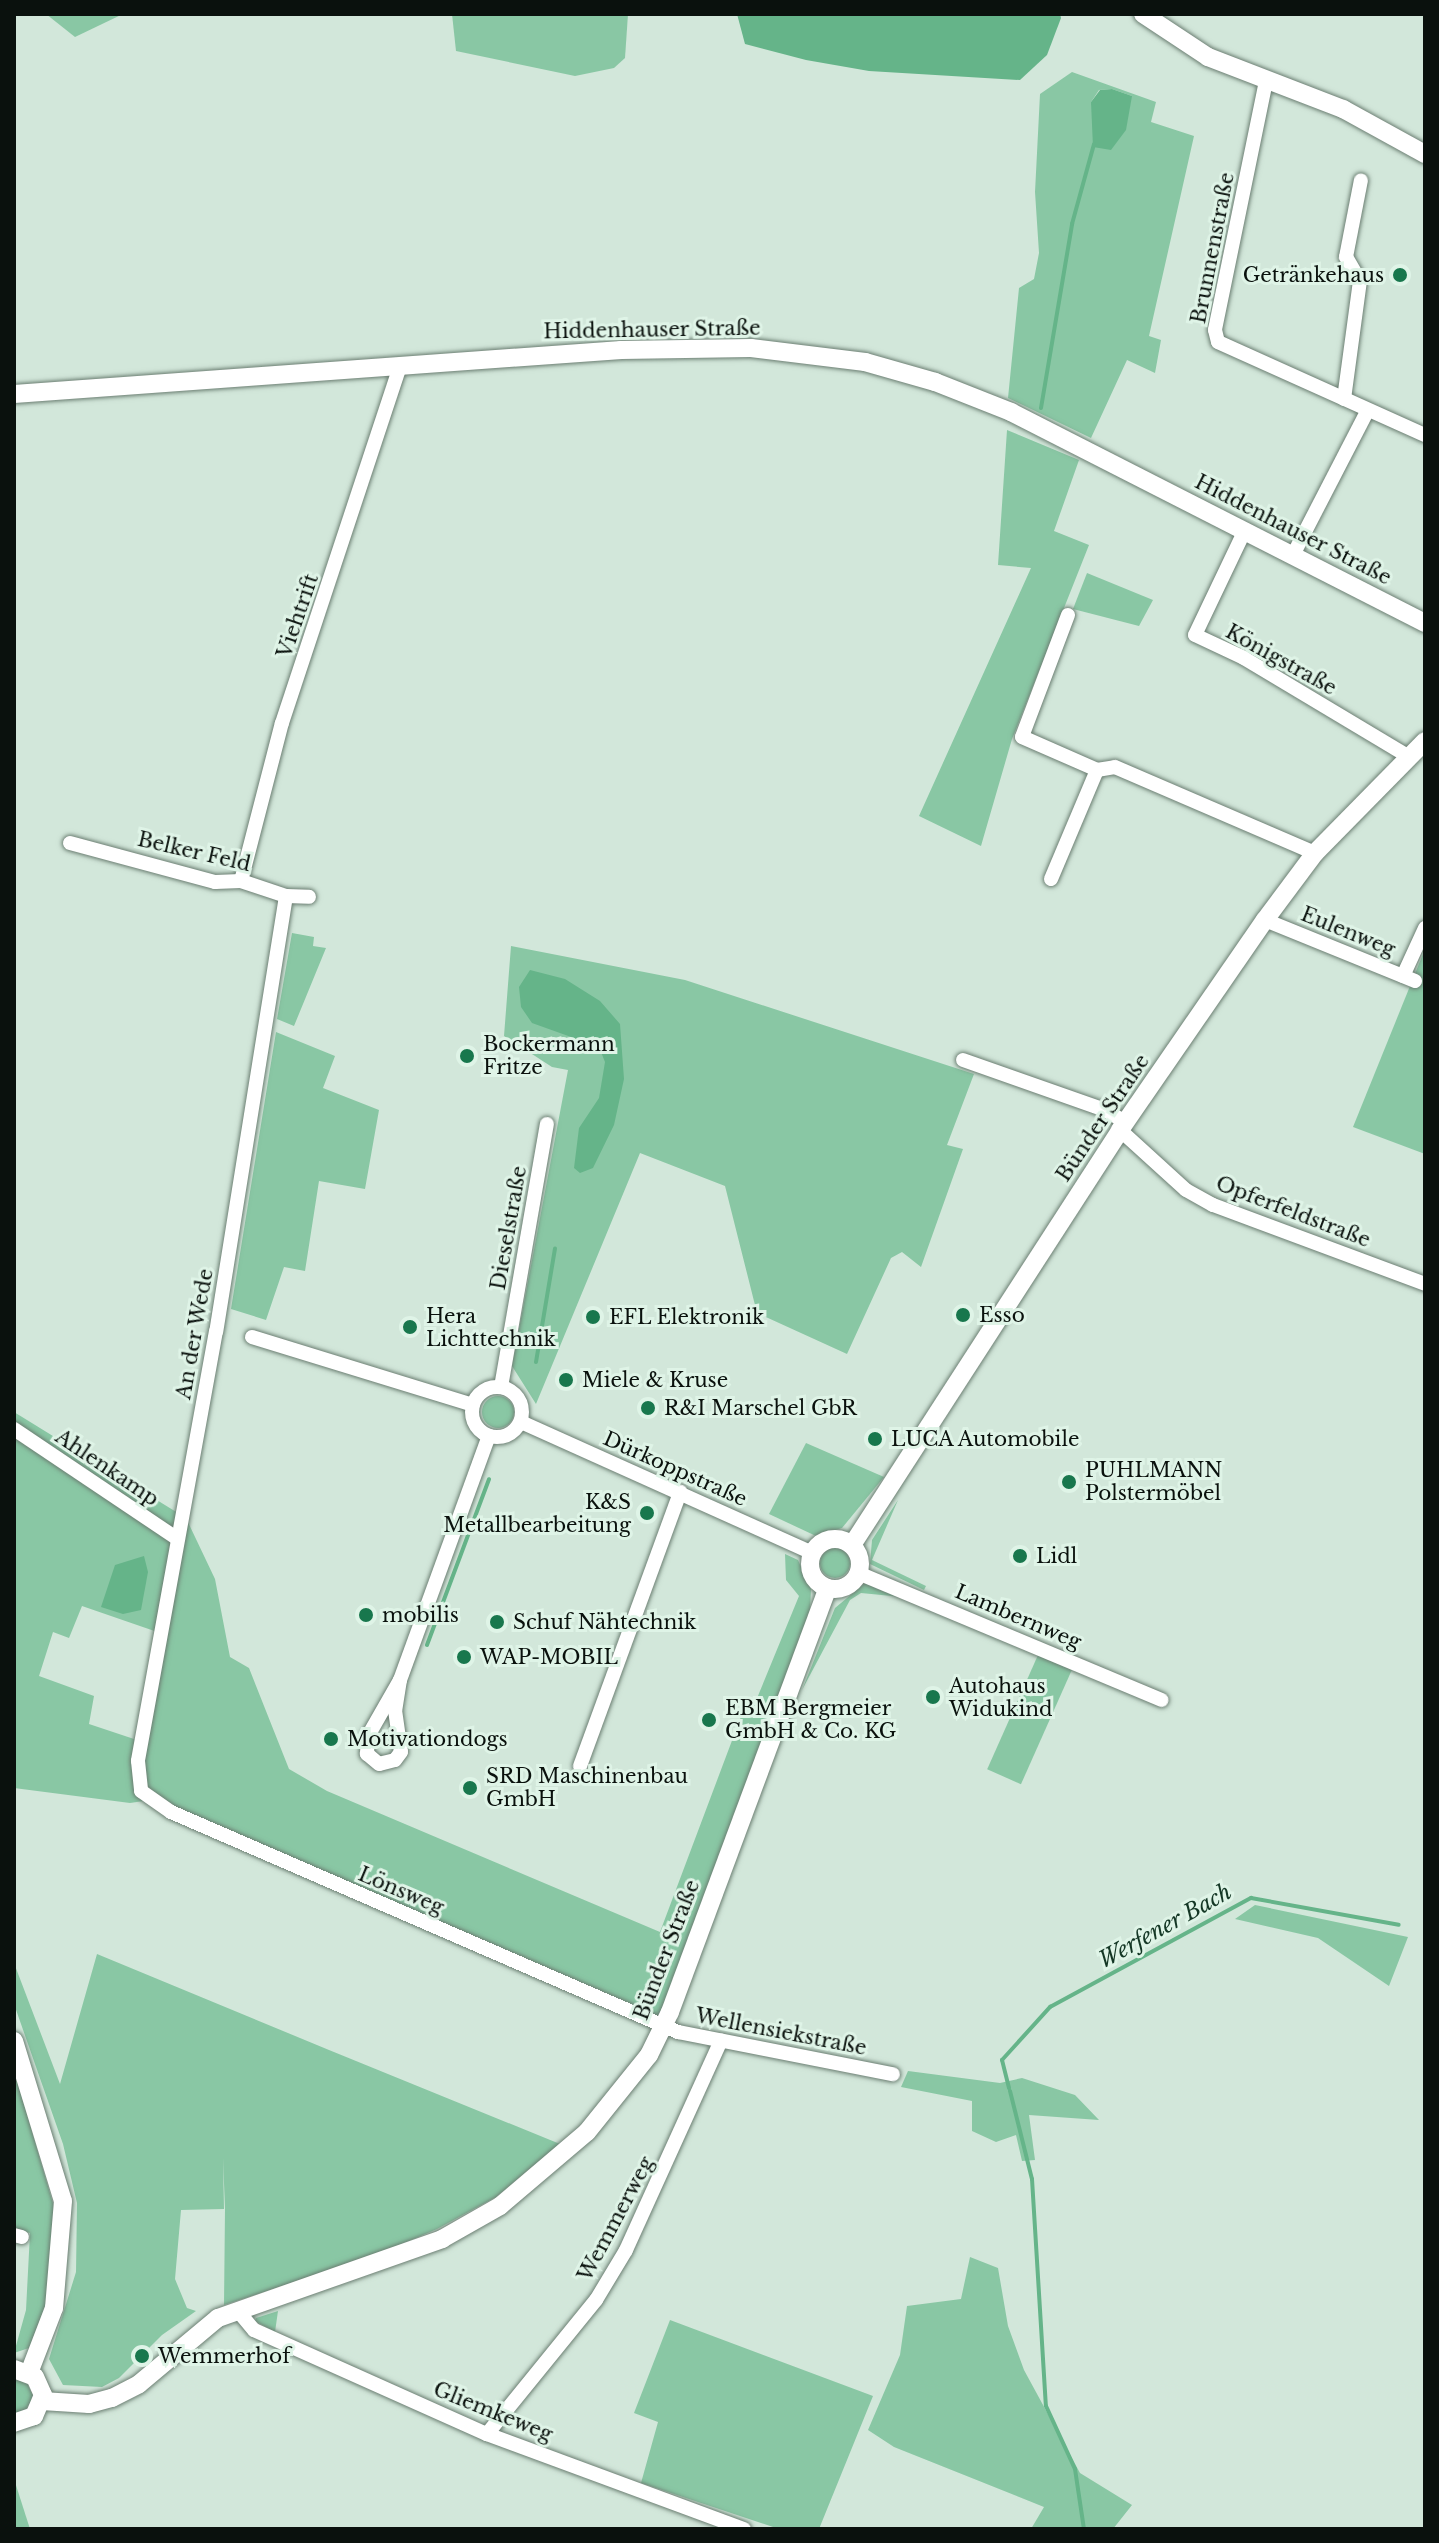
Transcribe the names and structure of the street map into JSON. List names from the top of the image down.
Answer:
{
  "streets": {
    "street": [
      "Brunnenstraße",
      "Hiddenhauser Straße",
      "Viehtrift",
      "Königstraße",
      "Belker Feld",
      "Eulenweg",
      "Bünder Straße",
      "Opferfeldstraße",
      "Dieselstraße",
      "An der Wede",
      "Ahlenkamp",
      "Dürkoppstraße",
      "Lambernweg",
      "Lönsweg",
      "Wellensiekstraße",
      "Wemmerweg",
      "Gliemkeweg"
    ]
  },
  "crossings": [
    ["Hiddenhauser Straße", "Viehtrift"],
    ["Hiddenhauser Straße", "Königstraße"],
    ["Viehtrift", "Belker Feld"],
    ["Königstraße", "Bünder Straße"],
    ["Belker Feld", "An der Wede"],
    ["Eulenweg", "Bünder Straße"],
    ["Bünder Straße", "Opferfeldstraße"],
    ["Bünder Straße", "Dürkoppstraße"],
    ["Bünder Straße", "Lambernweg"],
    ["Bünder Straße", "Lönsweg"],
    ["Bünder Straße", "Wellensiekstraße"],
    ["Bünder Straße", "Gliemkeweg"],
    ["Dieselstraße", "Dürkoppstraße"],
    ["An der Wede", "Ahlenkamp"],
    ["An der Wede", "Lönsweg"],
    ["Dürkoppstraße", "Lambernweg"],
    ["Lönsweg", "Wellensiekstraße"],
    ["Wellensiekstraße", "Wemmerweg"],
    ["Wemmerweg", "Gliemkeweg"]
  ],
  "water": ["Werfener Bach"],
  "places": [
    "Getränkehaus",
    "Bockermann Fritze",
    "Esso",
    "EFL Elektronik",
    "Hera Lichttechnik",
    "Miele & Kruse",
    "R&I Marschel GbR",
    "LUCA Automobile",
    "PUHLMANN Polstermöbel",
    "K&S Metallbearbeitung",
    "Lidl",
    "mobilis",
    "Schuf Nähtechnik",
    "WAP-MOBIL",
    "Autohaus Widukind",
    "EBM Bergmeier GmbH & Co. KG",
    "Motivationdogs",
    "SRD Maschinenbau GmbH",
    "Wemmerhof"
  ]
}
